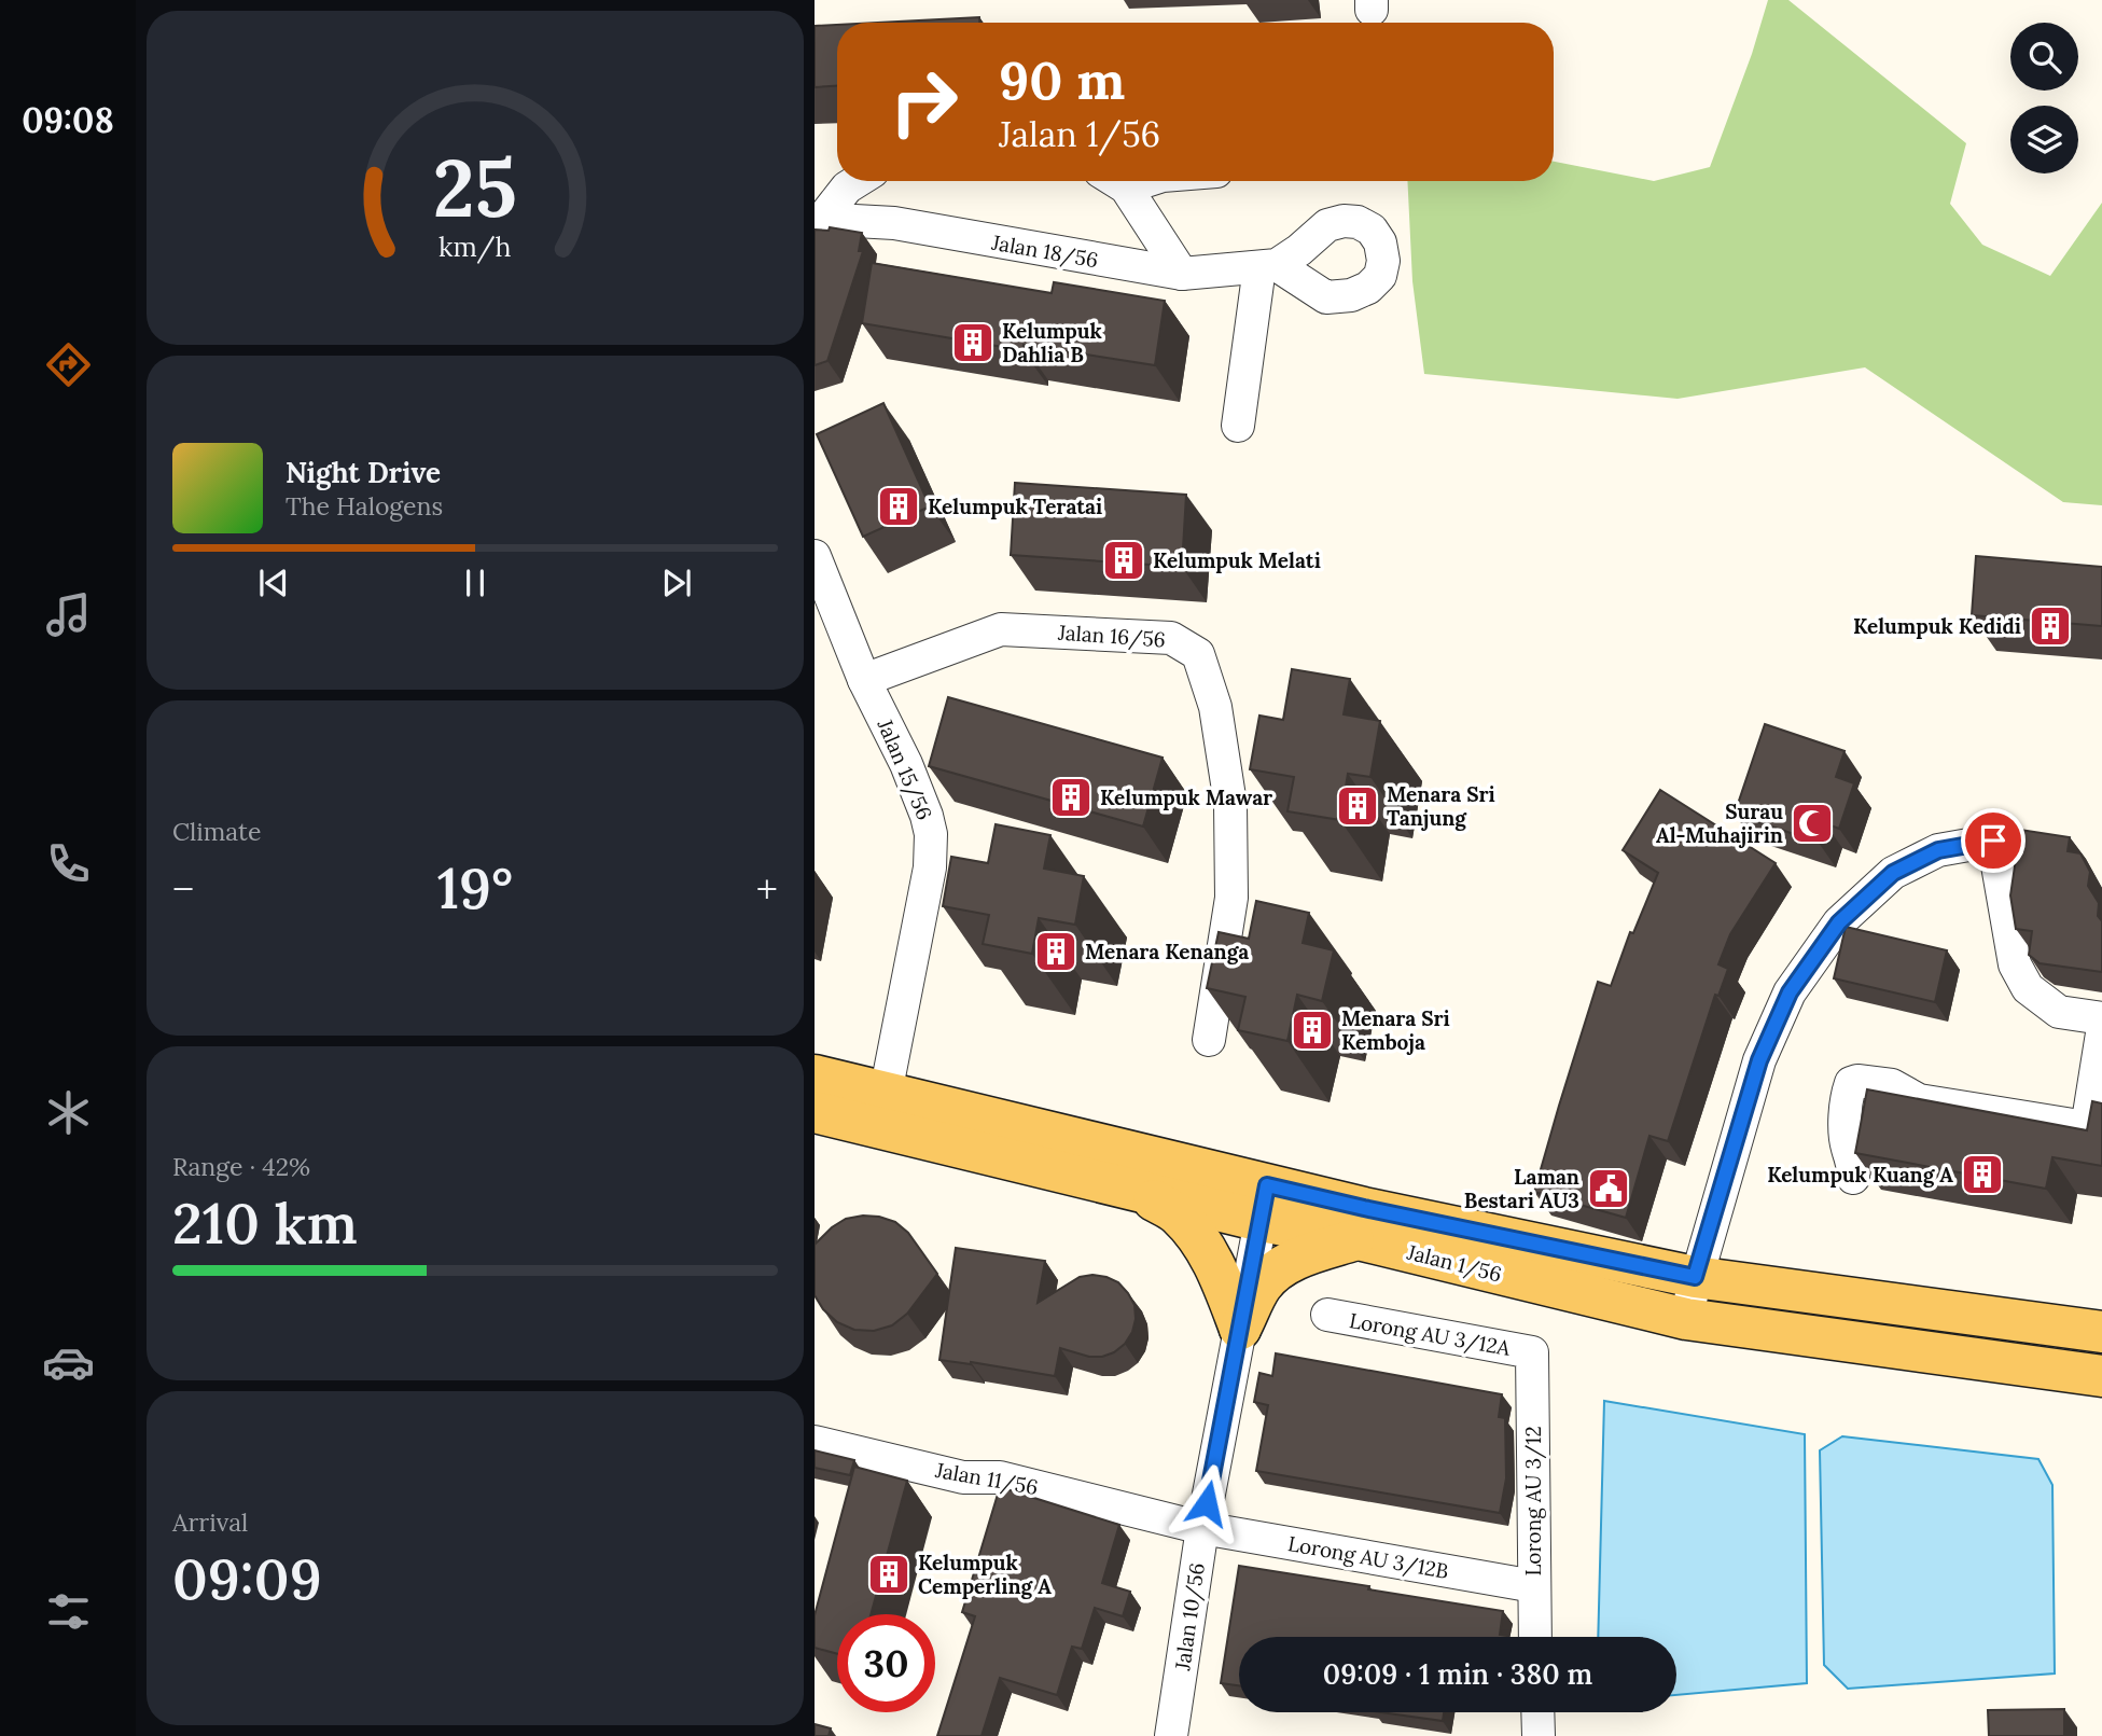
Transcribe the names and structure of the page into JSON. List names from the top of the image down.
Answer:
{
  "streets": {
    "main road": ["Jalan 1/56"],
    "street": [
      "Jalan 18/56",
      "Jalan 16/56",
      "Jalan 15/56",
      "Lorong AU 3/12A",
      "Jalan 11/56",
      "Lorong AU 3/12",
      "Lorong AU 3/12B",
      "Jalan 10/56"
    ]
  },
  "crossings": [
    ["Jalan 16/56", "Jalan 15/56"],
    ["Jalan 15/56", "Jalan 1/56"],
    ["Jalan 1/56", "Jalan 10/56"],
    ["Lorong AU 3/12A", "Lorong AU 3/12"],
    ["Jalan 11/56", "Lorong AU 3/12B"],
    ["Jalan 11/56", "Jalan 10/56"],
    ["Lorong AU 3/12", "Lorong AU 3/12B"],
    ["Lorong AU 3/12B", "Jalan 10/56"]
  ],
  "places": {
    "building": [
      "Kelumpuk Dahlia B",
      "Kelumpuk Teratai",
      "Kelumpuk Melati",
      "Kelumpuk Kedidi",
      "Kelumpuk Mawar",
      "Menara Sri Tanjung",
      "Menara Kenanga",
      "Menara Sri Kemboja",
      "Kelumpuk Kuang A",
      "Kelumpuk Cemperling A"
    ],
    "mosque": ["Surau Al-Muhajirin"],
    "public building": ["Laman Bestari AU3"]
  },
  "page": {
    "tabs": "09:08",
    "turn": ["90 m", "Jalan 1/56"],
    "song": ["Night Drive", "The Halogens"],
    "tile": [
      "Climate",
      ["Range · 42%", "210 km"],
      ["Arrival", "09:09"]
    ],
    "heat": ["−", "19°", "+"],
    "limit": "30",
    "trip": "09:09 · 1 min · 380 m",
    "gauge": ["25", "km/h"]
  }
}
